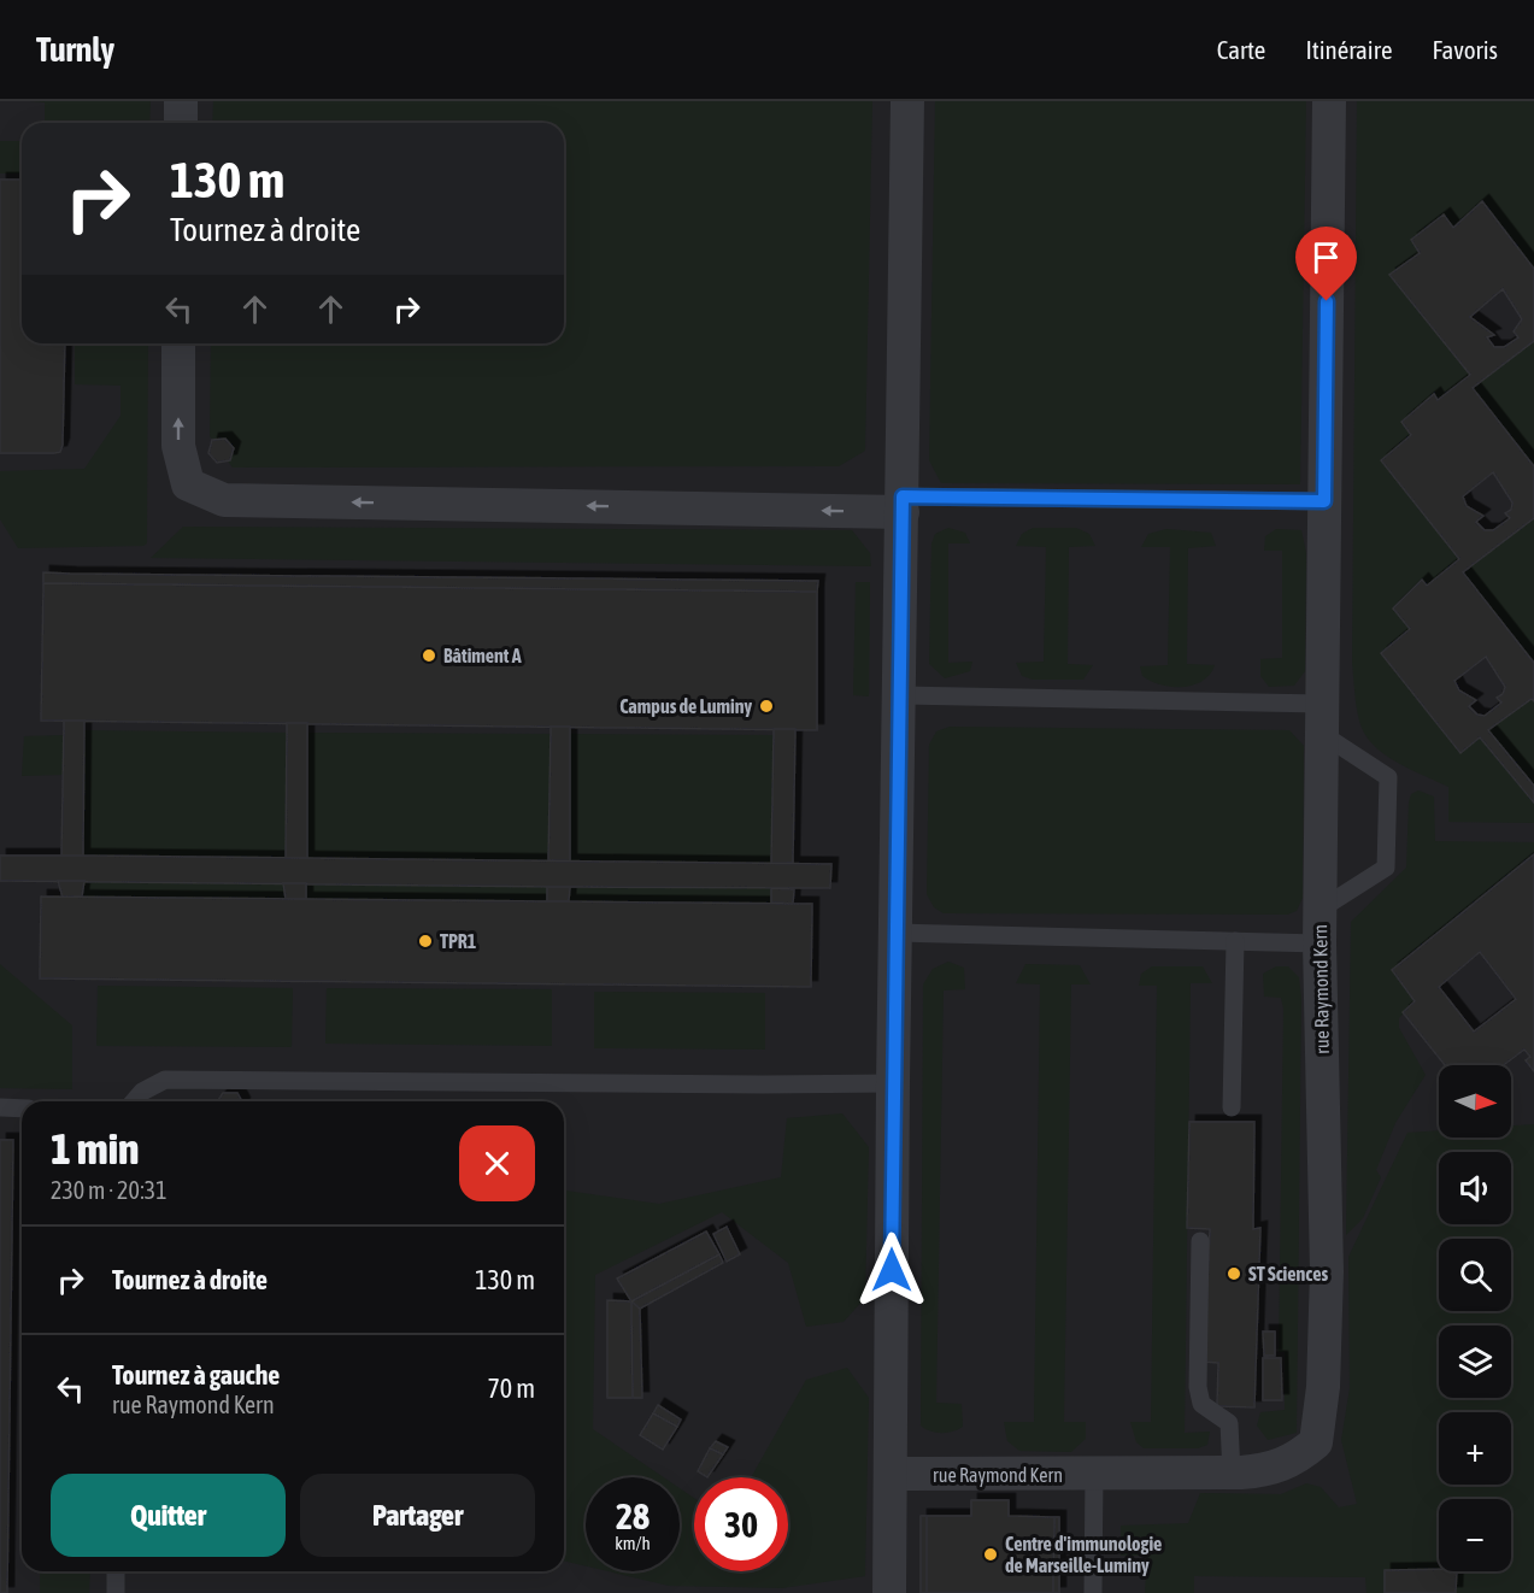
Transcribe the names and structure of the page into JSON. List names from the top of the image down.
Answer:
{
  "streets": {
    "street": ["rue Raymond Kern"]
  },
  "places": [
    "Bâtiment A",
    "Campus de Luminy",
    "TPR1",
    "ST Sciences",
    "Centre d'immunologie de Marseille-Luminy"
  ],
  "north": "right",
  "page": {
    "header": "Turnly",
    "nav": ["Carte", "Itinéraire", "Favoris"],
    "turn": ["130 m", "Tournez à droite"],
    "map_buttons": ["+", "−"],
    "heading": ["1 min", "230 m · 20:31"],
    "list": [
      {
        "name": "Tournez à droite",
        "value": "130 m"
      },
      {
        "name": "Tournez à gauche",
        "note": "rue Raymond Kern",
        "value": "70 m"
      }
    ],
    "buttons": ["Quitter", "Partager"],
    "speed": "28 km/h",
    "limit": "30"
  }
}
